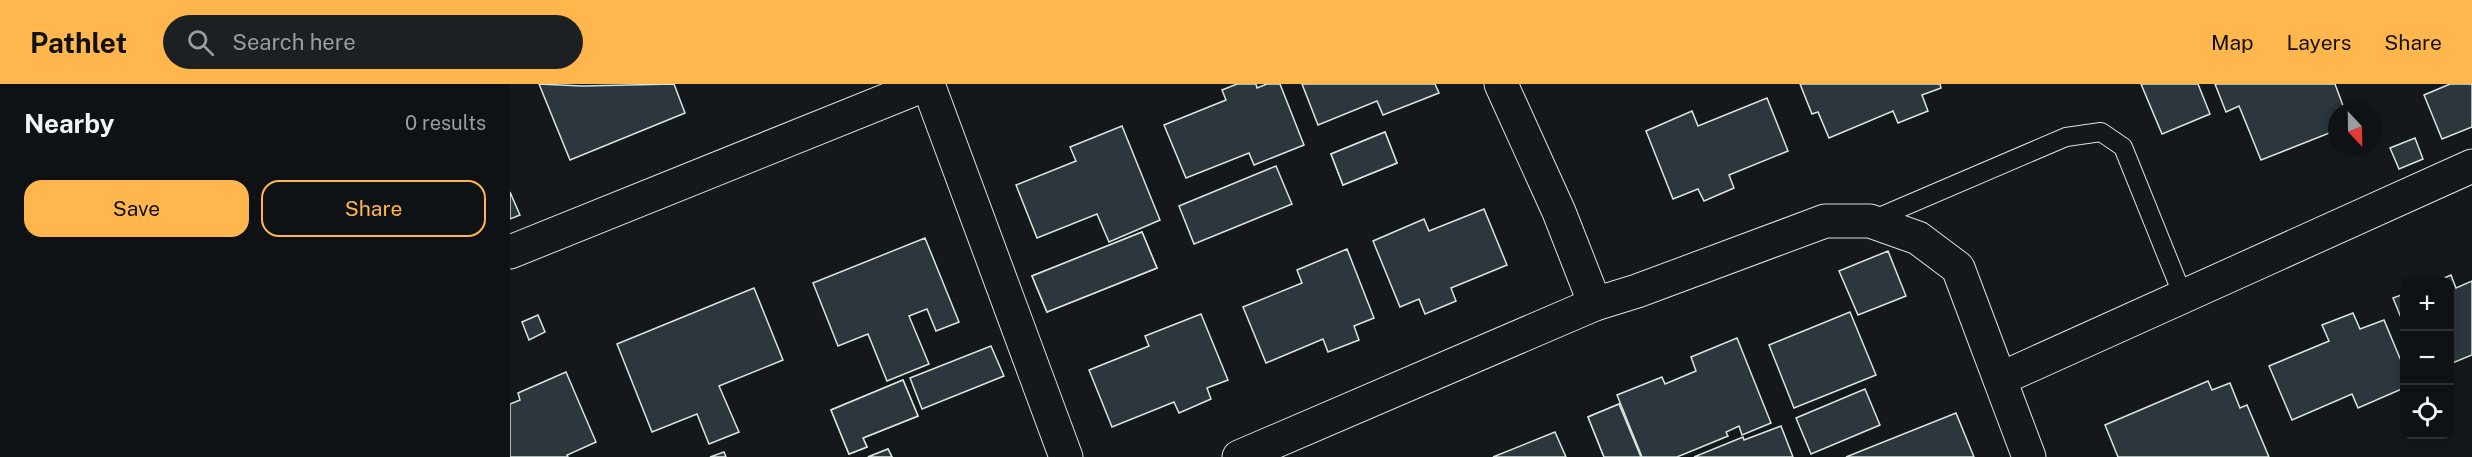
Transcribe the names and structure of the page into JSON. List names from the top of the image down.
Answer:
{
  "north": "bottom",
  "page": {
    "header": "Pathlet",
    "search": "Search here",
    "nav": ["Map", "Layers", "Share"],
    "heading": ["Nearby", "0 results"],
    "buttons": ["Save", "Share"],
    "map_buttons": ["+", "−"]
  }
}
